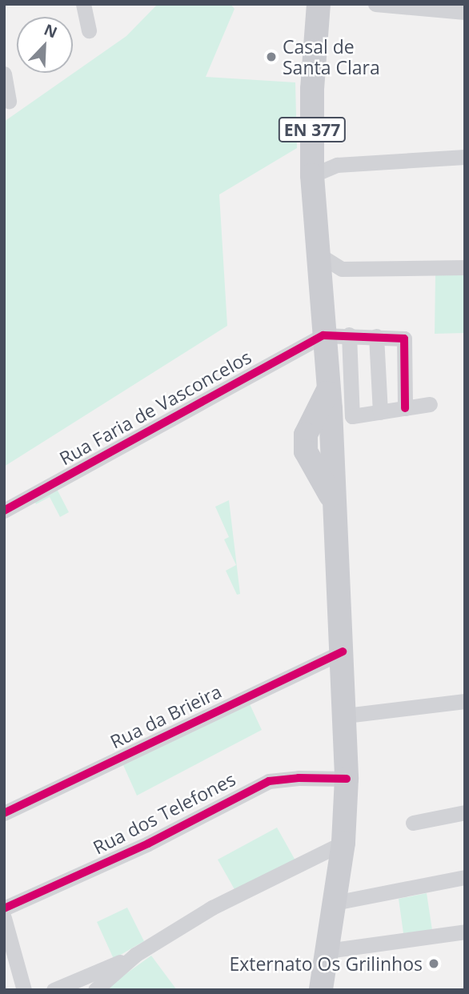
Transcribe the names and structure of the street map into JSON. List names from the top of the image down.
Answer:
{
  "streets": {
    "main road": ["EN 377"],
    "street": ["Rua Faria de Vasconcelos", "Rua da Brieira", "Rua dos Telefones"]
  },
  "crossings": [
    ["EN 377", "Rua Faria de Vasconcelos"],
    ["EN 377", "Rua da Brieira"],
    ["EN 377", "Rua dos Telefones"]
  ],
  "places": ["Casal de Santa Clara", "Externato Os Grilinhos"],
  "north": "top right"
}
